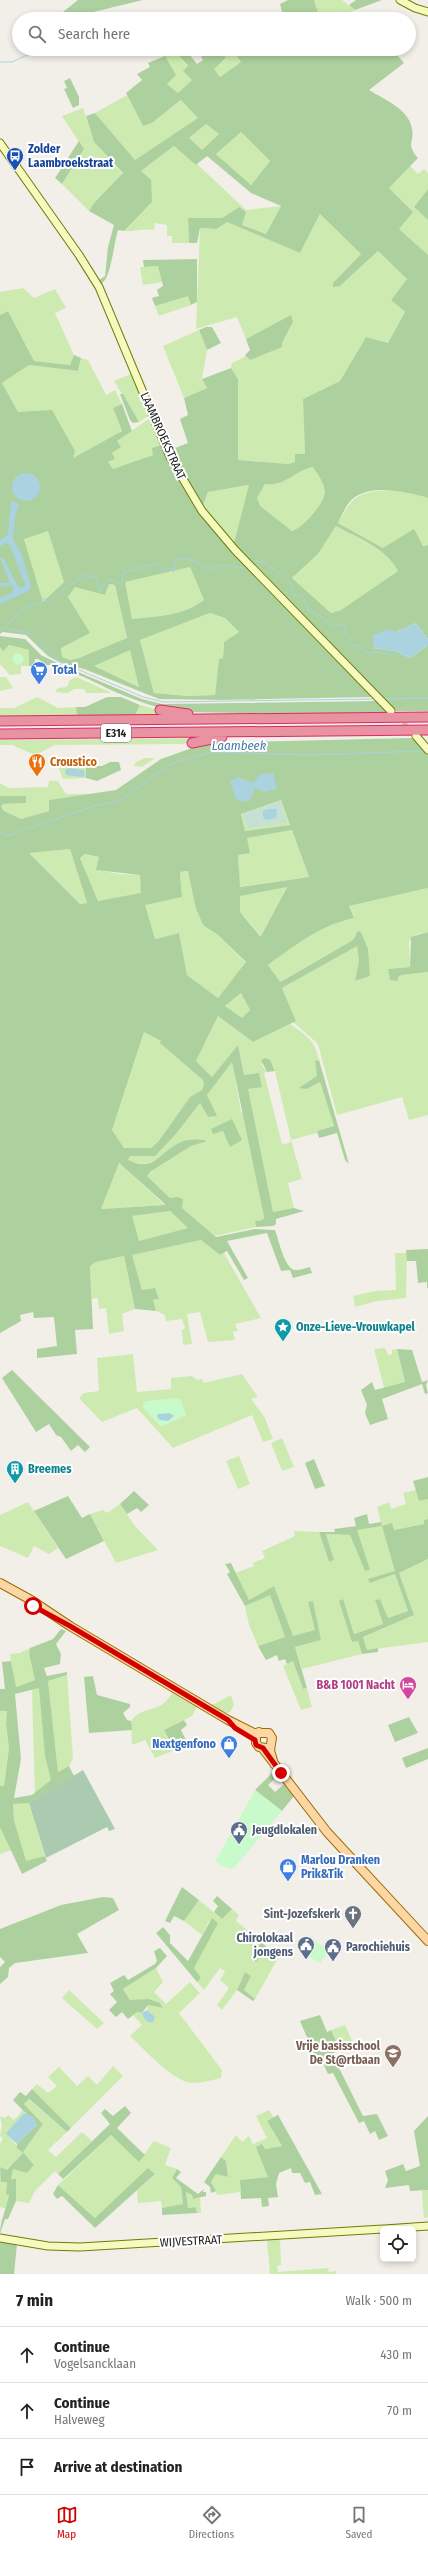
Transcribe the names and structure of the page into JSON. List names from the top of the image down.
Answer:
{
  "streets": {
    "highway": ["E314"],
    "street": ["LAAMBROEKSTRAAT", "WIJVESTRAAT"]
  },
  "water": ["Laambeek"],
  "places": {
    "bus stop": ["Zolder Laambroekstraat"],
    "supermarket": ["Total"],
    "restaurant": ["Croustico"],
    "place": ["Onze-Lieve-Vrouwkapel"],
    "building": ["Breemes"],
    "hotel": ["B&B 1001 Nacht"],
    "shop": ["Nextgenfono", "Marlou Dranken Prik&Tik"],
    "public building": ["Jeugdlokalen", "Chirolokaal jongens", "Parochiehuis"],
    "church": ["Sint-Jozefskerk"],
    "school or university": ["Vrije basisschool De St@rtbaan"]
  },
  "page": {
    "search": "Search here",
    "heading": ["7 min", "Walk · 500 m"],
    "list": [
      ["Continue", "Vogelsancklaan", "430 m"],
      ["Continue", "Halveweg", "70 m"],
      "Arrive at destination"
    ],
    "nav": ["Map", "Directions", "Saved"]
  }
}
